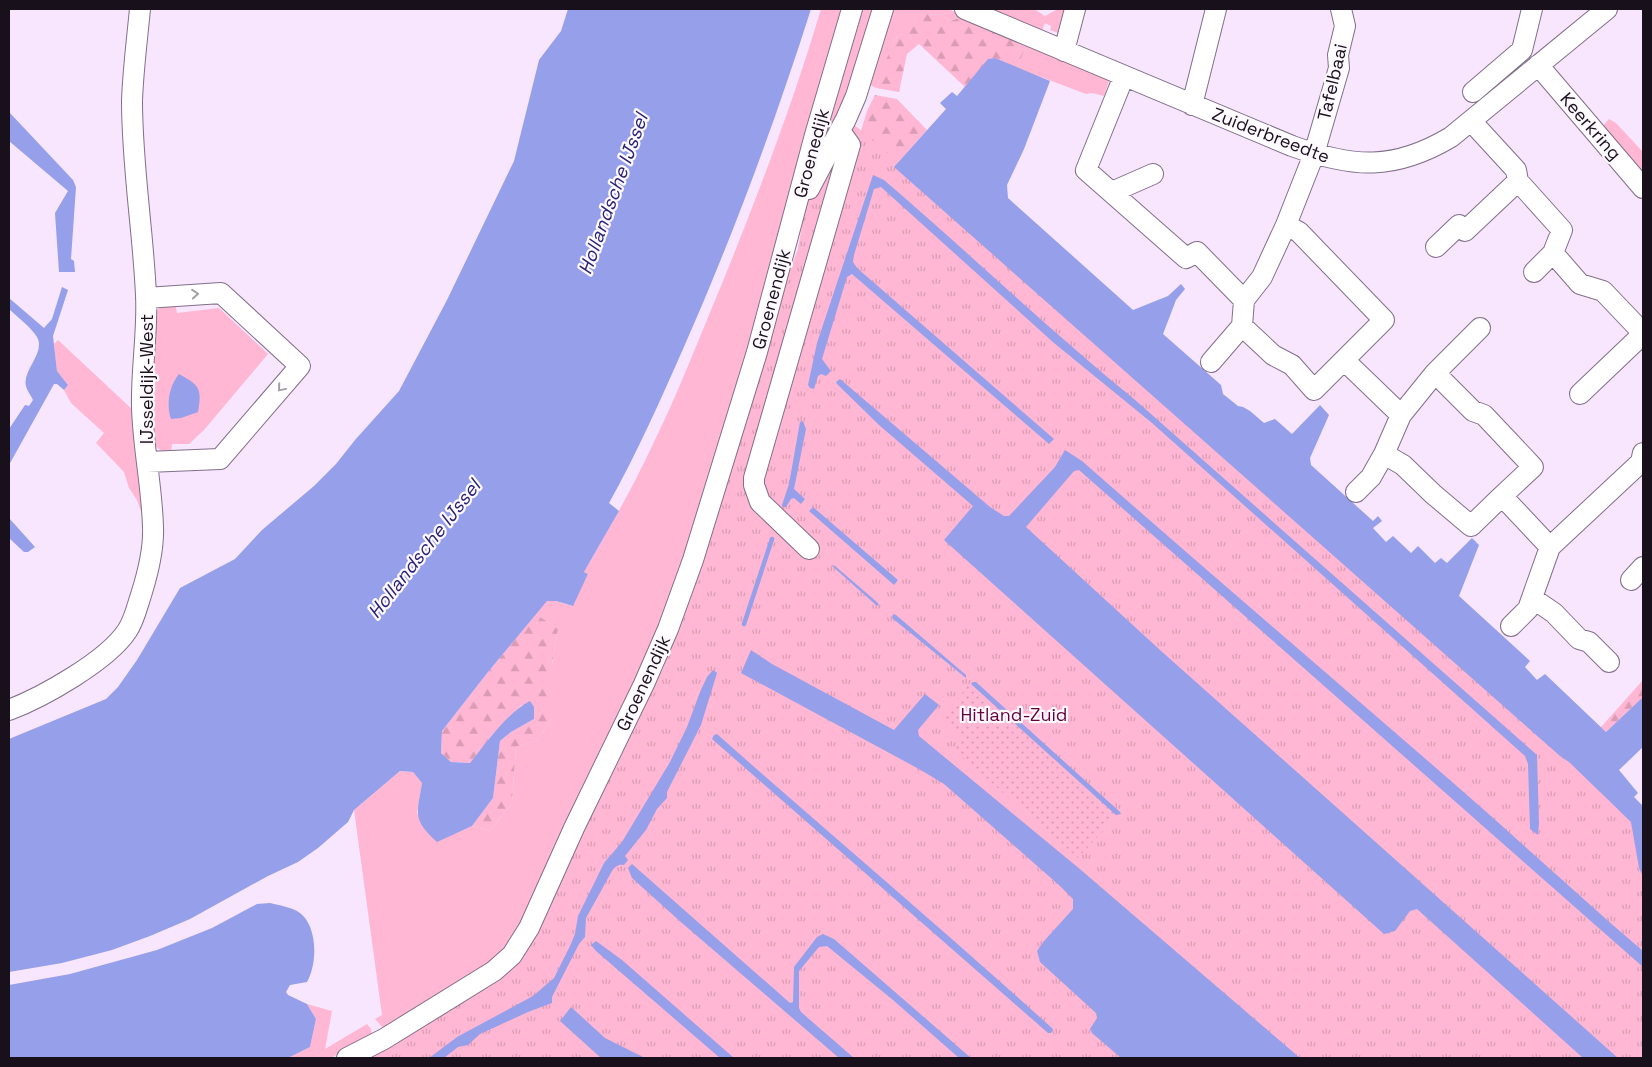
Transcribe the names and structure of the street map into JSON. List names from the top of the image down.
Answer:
{
  "streets": {
    "street": [
      "Tafelbaai",
      "Keerkring",
      "Zuiderbreedte",
      "Groenedijk",
      "Groenendijk",
      "IJsseldijk-West"
    ]
  },
  "crossings": [
    ["Tafelbaai", "Zuiderbreedte"],
    ["Keerkring", "Zuiderbreedte"],
    ["Groenedijk", "Groenendijk"]
  ],
  "water": ["Hollandsche IJssel"],
  "parks": ["Hitland-Zuid"]
}
